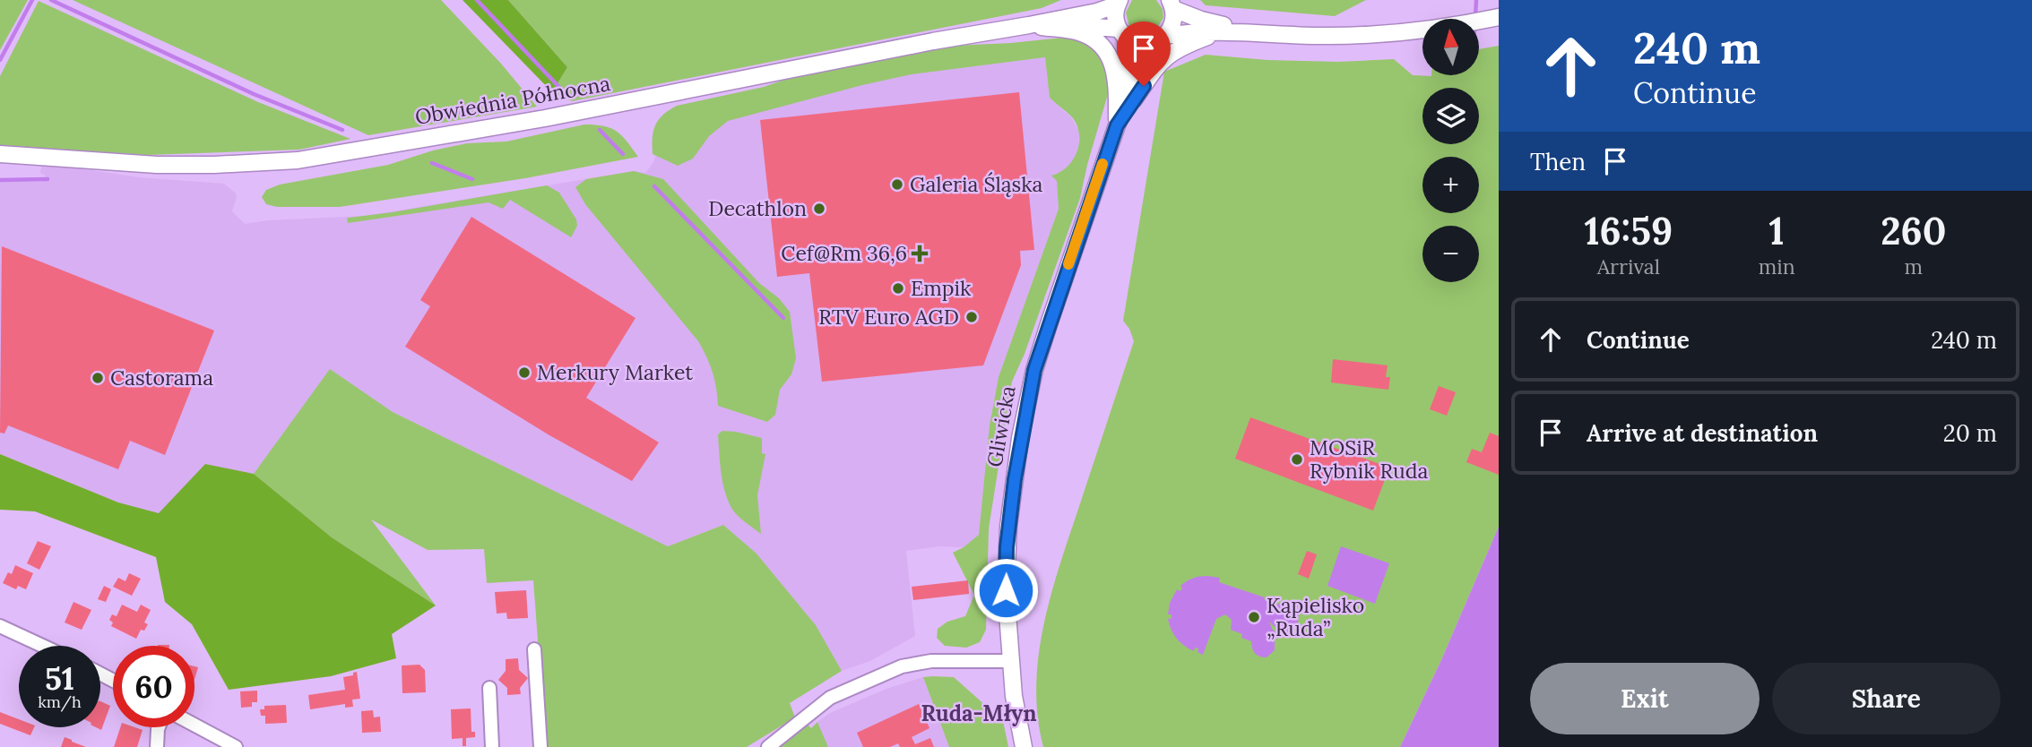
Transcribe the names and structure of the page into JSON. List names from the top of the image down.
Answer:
{
  "streets": {
    "main road": ["Obwiednia Północna", "Gliwicka"]
  },
  "crossings": [
    ["Obwiednia Północna", "Gliwicka"]
  ],
  "districts": ["Ruda-Młyn"],
  "places": {
    "other": [
      "Galeria Śląska",
      "Decathlon",
      "Empik",
      "RTV Euro AGD",
      "Merkury Market",
      "Castorama",
      "MOSiR Rybnik Ruda",
      "Kąpielisko „Ruda”"
    ],
    "health": ["Cef@Rm 36,6"]
  },
  "north": "top",
  "page": {
    "turn": ["240 m", "Continue"],
    "map_buttons": ["+", "−"],
    "then": "Then",
    "eta": [
      "16:59",
      "Arrival",
      "1",
      "min",
      "260",
      "m"
    ],
    "list": [
      {
        "name": "Continue",
        "value": "240 m"
      },
      {
        "name": "Arrive at destination",
        "value": "20 m"
      }
    ],
    "speed": "51 km/h",
    "limit": "60",
    "buttons": ["Exit", "Share"]
  }
}
